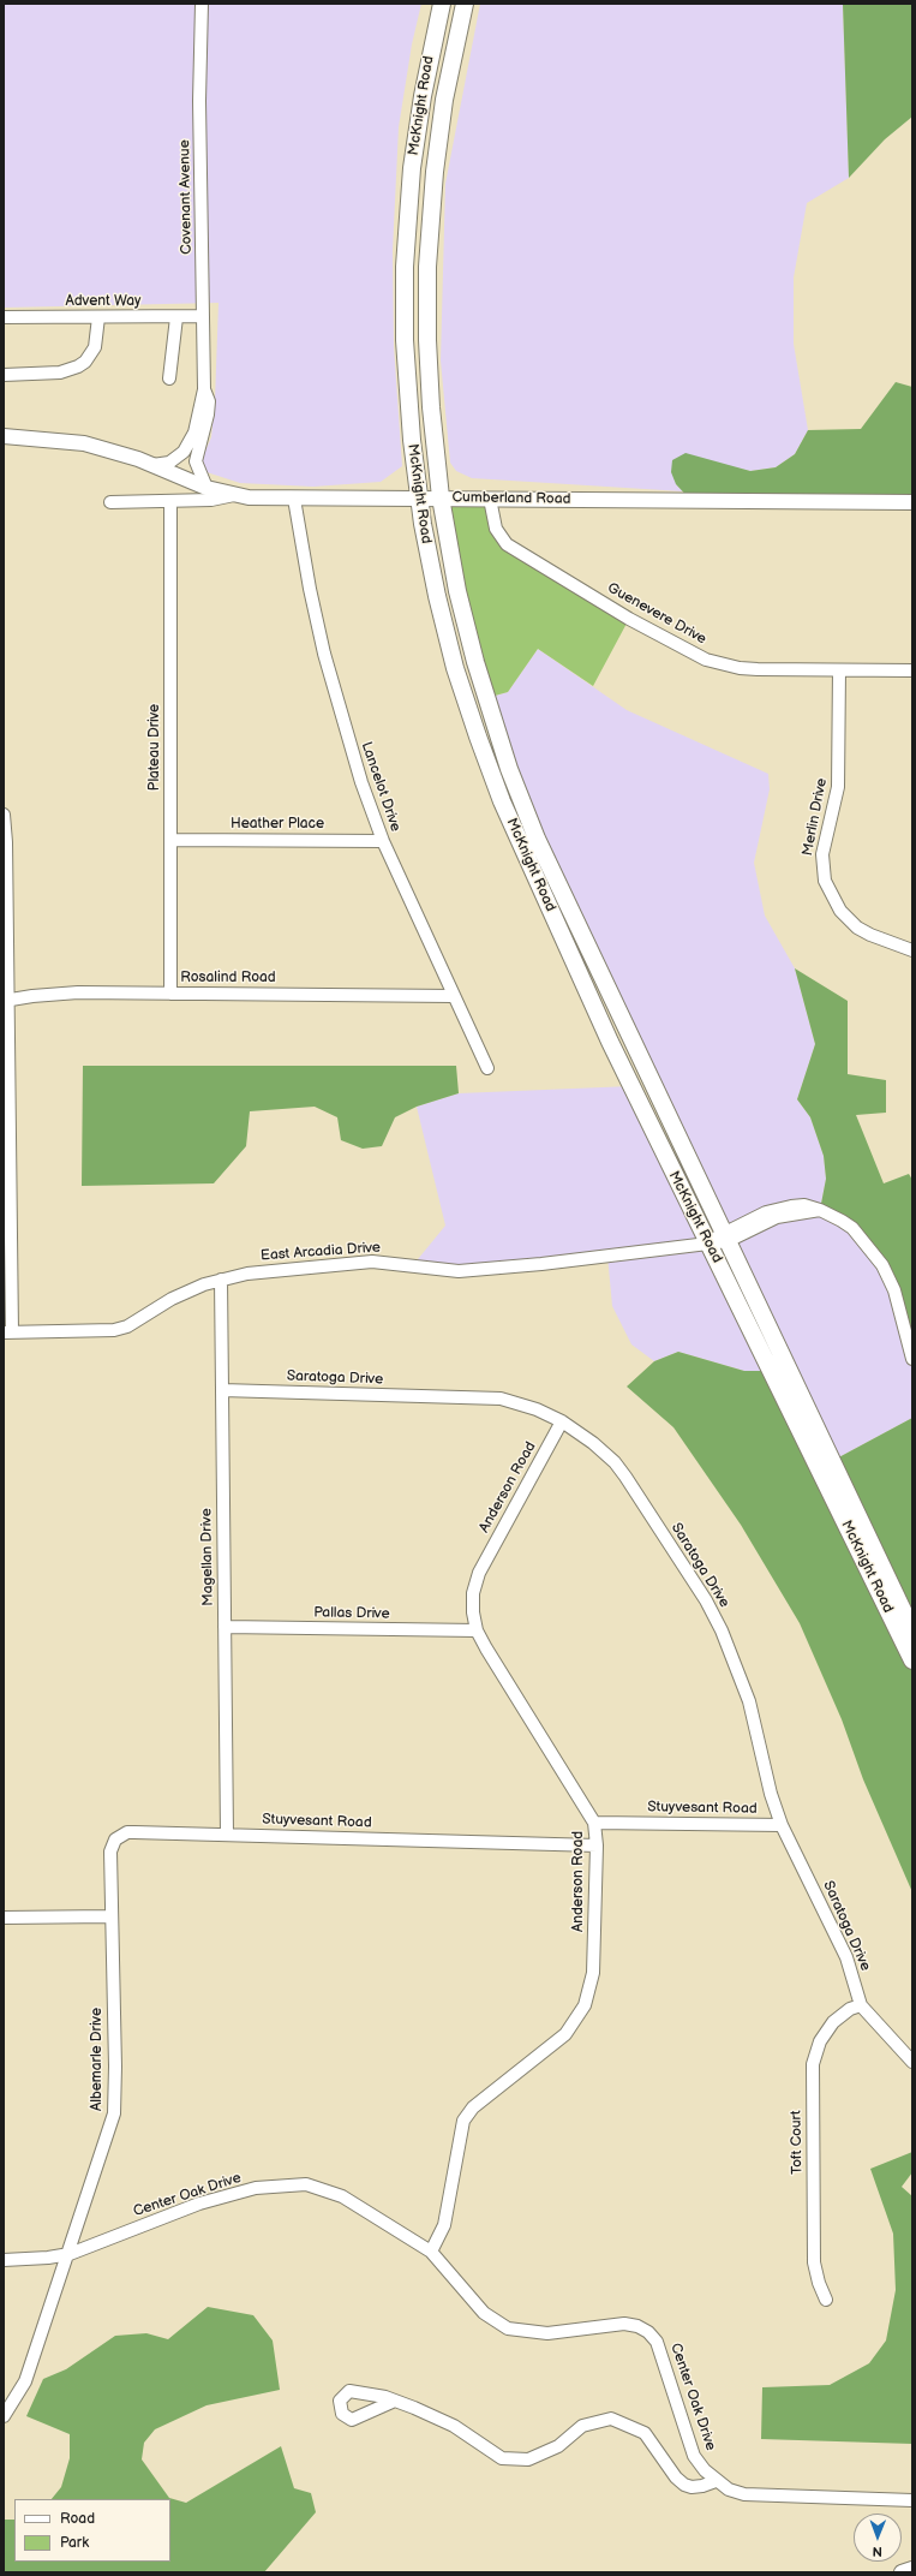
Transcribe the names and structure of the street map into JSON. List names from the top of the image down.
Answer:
{
  "streets": {
    "highway": ["McKnight Road"],
    "main road": ["Cumberland Road"],
    "street": [
      "Covenant Avenue",
      "Advent Way",
      "Guenevere Drive",
      "Plateau Drive",
      "Lancelot Drive",
      "Merlin Drive",
      "Heather Place",
      "Rosalind Road",
      "East Arcadia Drive",
      "Saratoga Drive",
      "Anderson Road",
      "Magellan Drive",
      "Pallas Drive",
      "Stuyvesant Road",
      "Albemarle Drive",
      "Toft Court",
      "Center Oak Drive"
    ]
  },
  "crossings": [
    ["McKnight Road", "Cumberland Road"],
    ["McKnight Road", "East Arcadia Drive"],
    ["Covenant Avenue", "Advent Way"],
    ["Covenant Avenue", "Cumberland Road"],
    ["Cumberland Road", "Guenevere Drive"],
    ["Cumberland Road", "Lancelot Drive"],
    ["Guenevere Drive", "Merlin Drive"],
    ["Plateau Drive", "Heather Place"],
    ["Plateau Drive", "Rosalind Road"],
    ["Lancelot Drive", "Heather Place"],
    ["Lancelot Drive", "Rosalind Road"],
    ["East Arcadia Drive", "Magellan Drive"],
    ["Saratoga Drive", "Anderson Road"],
    ["Saratoga Drive", "Magellan Drive"],
    ["Saratoga Drive", "Stuyvesant Road"],
    ["Saratoga Drive", "Toft Court"],
    ["Anderson Road", "Pallas Drive"],
    ["Anderson Road", "Stuyvesant Road"],
    ["Anderson Road", "Center Oak Drive"],
    ["Magellan Drive", "Pallas Drive"],
    ["Magellan Drive", "Stuyvesant Road"],
    ["Stuyvesant Road", "Albemarle Drive"],
    ["Albemarle Drive", "Center Oak Drive"]
  ],
  "legend": ["Road", "Park"],
  "north": "bottom"
}
